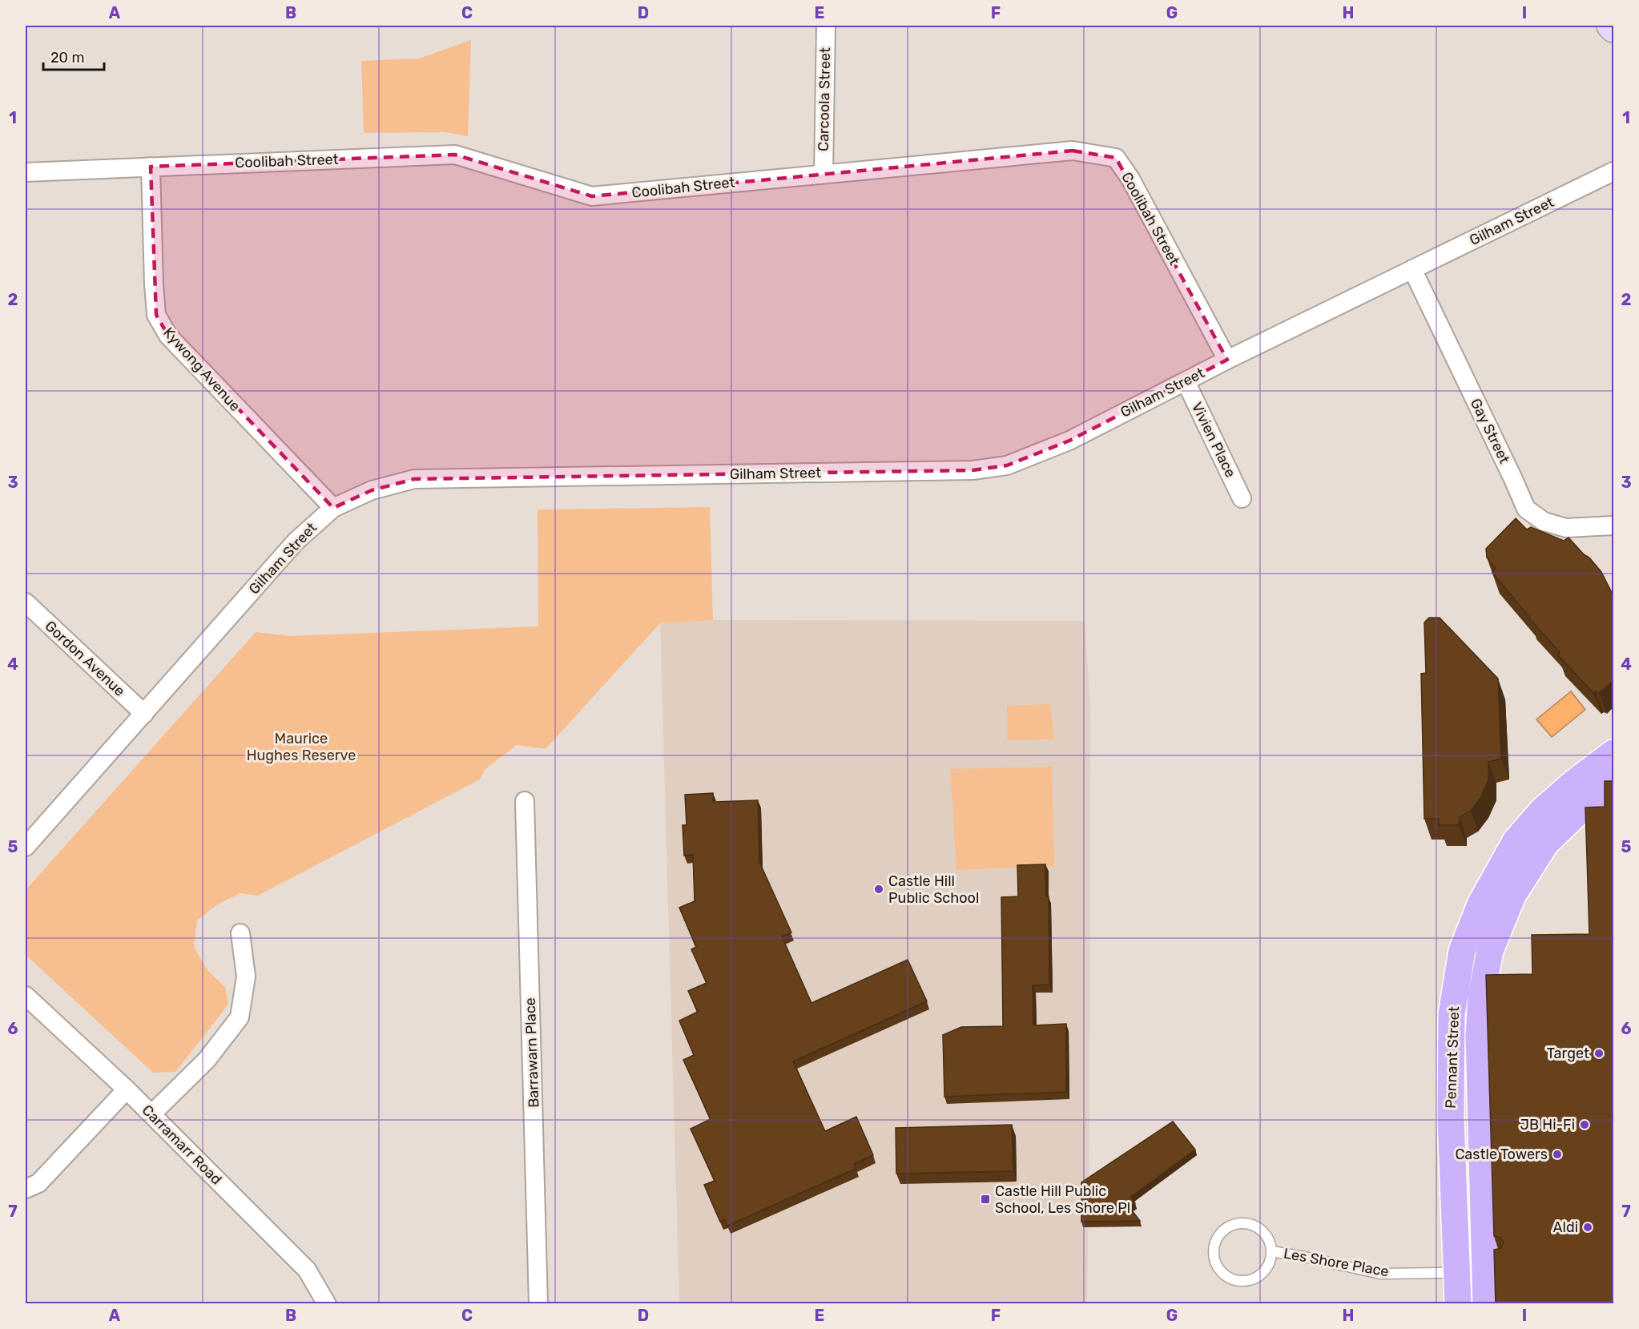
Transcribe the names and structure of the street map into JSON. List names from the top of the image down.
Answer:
{
  "streets": {
    "main road": ["Pennant Street"],
    "street": [
      "Carcoola Street",
      "Coolibah Street",
      "Gilham Street",
      "Kywong Avenue",
      "Gay Street",
      "Vivien Place",
      "Gordon Avenue",
      "Barrawarn Place",
      "Carramarr Road"
    ],
    "lane": ["Les Shore Place"]
  },
  "crossings": [
    ["Carcoola Street", "Coolibah Street"],
    ["Coolibah Street", "Gilham Street"],
    ["Coolibah Street", "Kywong Avenue"],
    ["Gilham Street", "Kywong Avenue"],
    ["Gilham Street", "Gay Street"],
    ["Gilham Street", "Vivien Place"],
    ["Gilham Street", "Gordon Avenue"],
    ["Pennant Street", "Les Shore Place"]
  ],
  "parks": ["Maurice Hughes Reserve"],
  "places": {
    "other": [
      "Castle Hill Public School",
      "Target",
      "JB Hi-Fi",
      "Castle Towers",
      "Aldi"
    ],
    "transit": ["Castle Hill Public School, Les Shore Pl"]
  },
  "scale_bar": "20 m",
  "grid": {
    "columns": [
      "A",
      "B",
      "C",
      "D",
      "E",
      "F",
      "G",
      "H",
      "I"
    ],
    "rows": [
      "1",
      "2",
      "3",
      "4",
      "5",
      "6",
      "7"
    ]
  }
}
